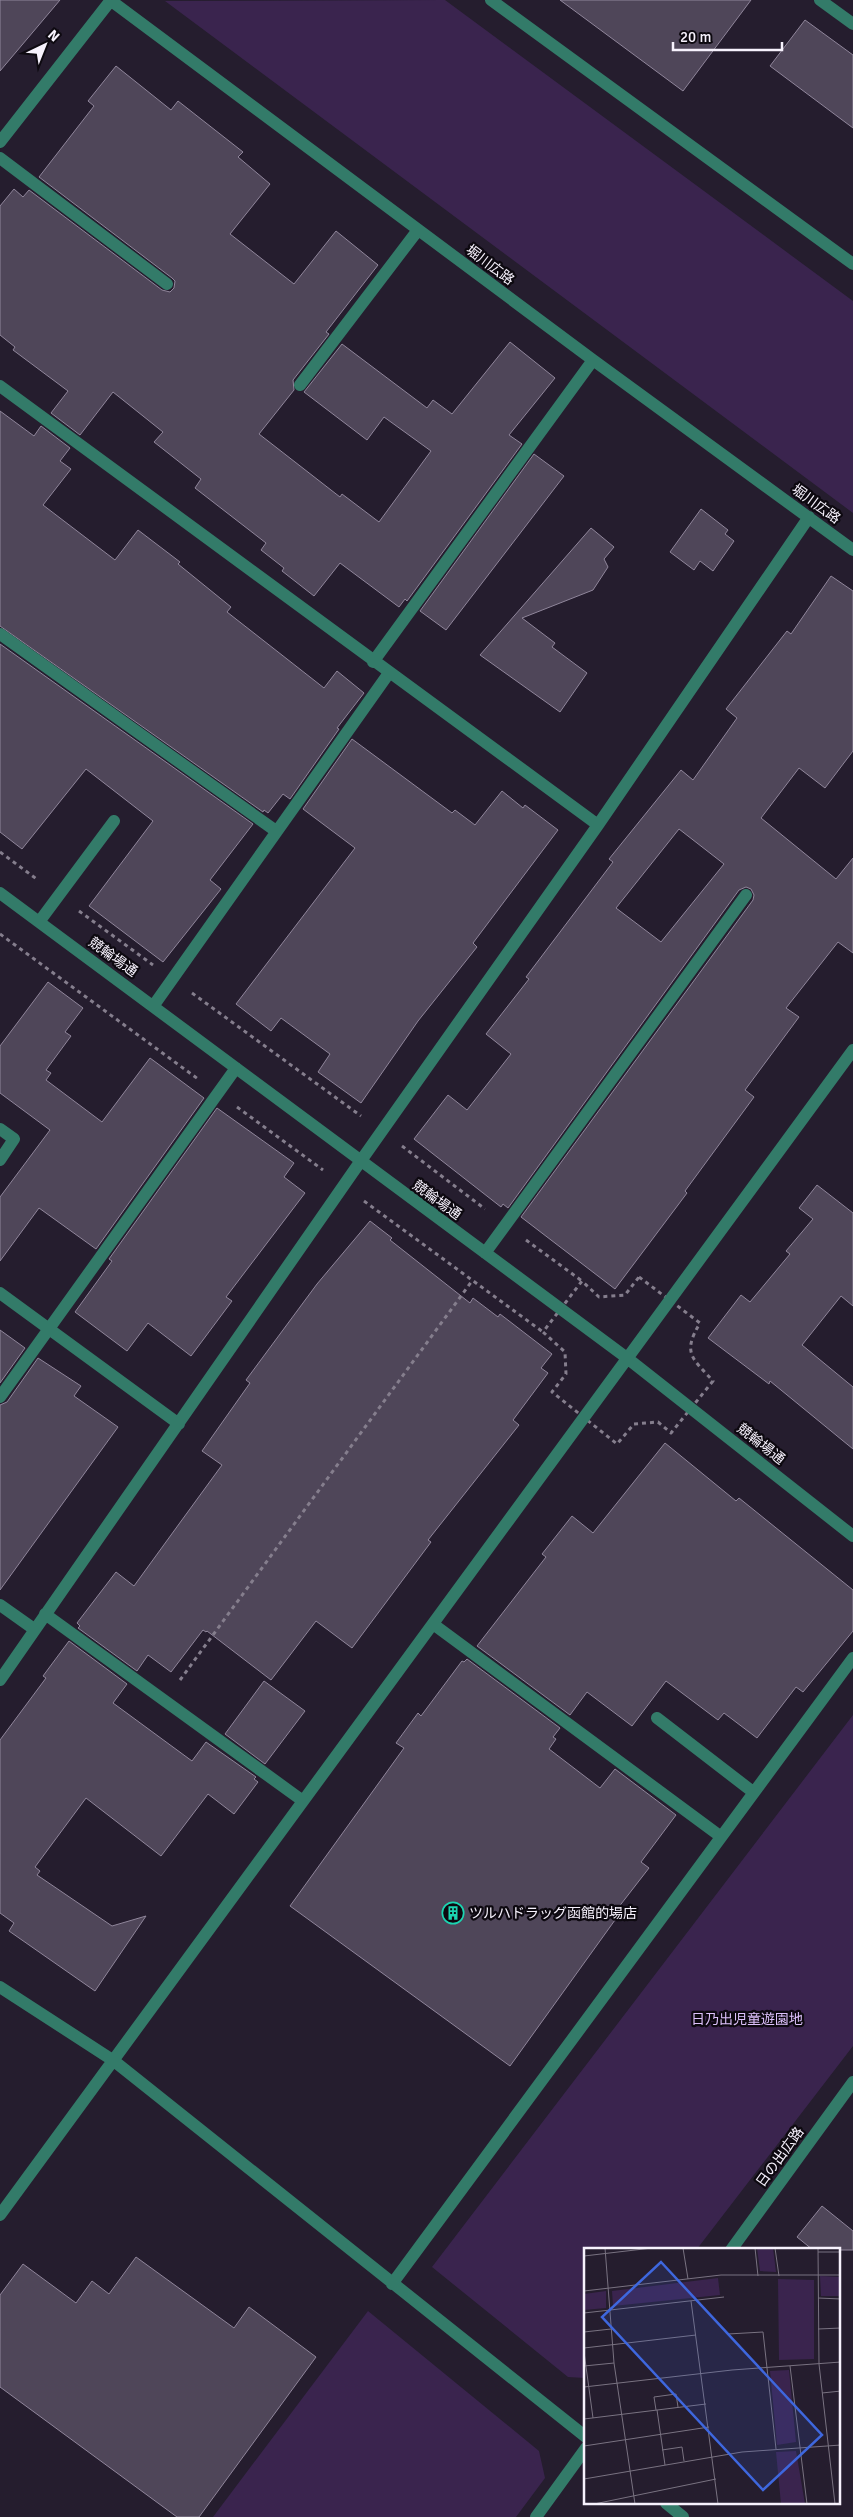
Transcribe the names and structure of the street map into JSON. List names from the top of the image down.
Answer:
{
  "streets": {
    "street": ["堀川広路", "競輪場通", "日の出広路"]
  },
  "parks": ["日乃出児童遊園地"],
  "places": {
    "building": ["ツルハドラッグ函館的場店"]
  },
  "scale_bar": "20 m",
  "north": "top right"
}
